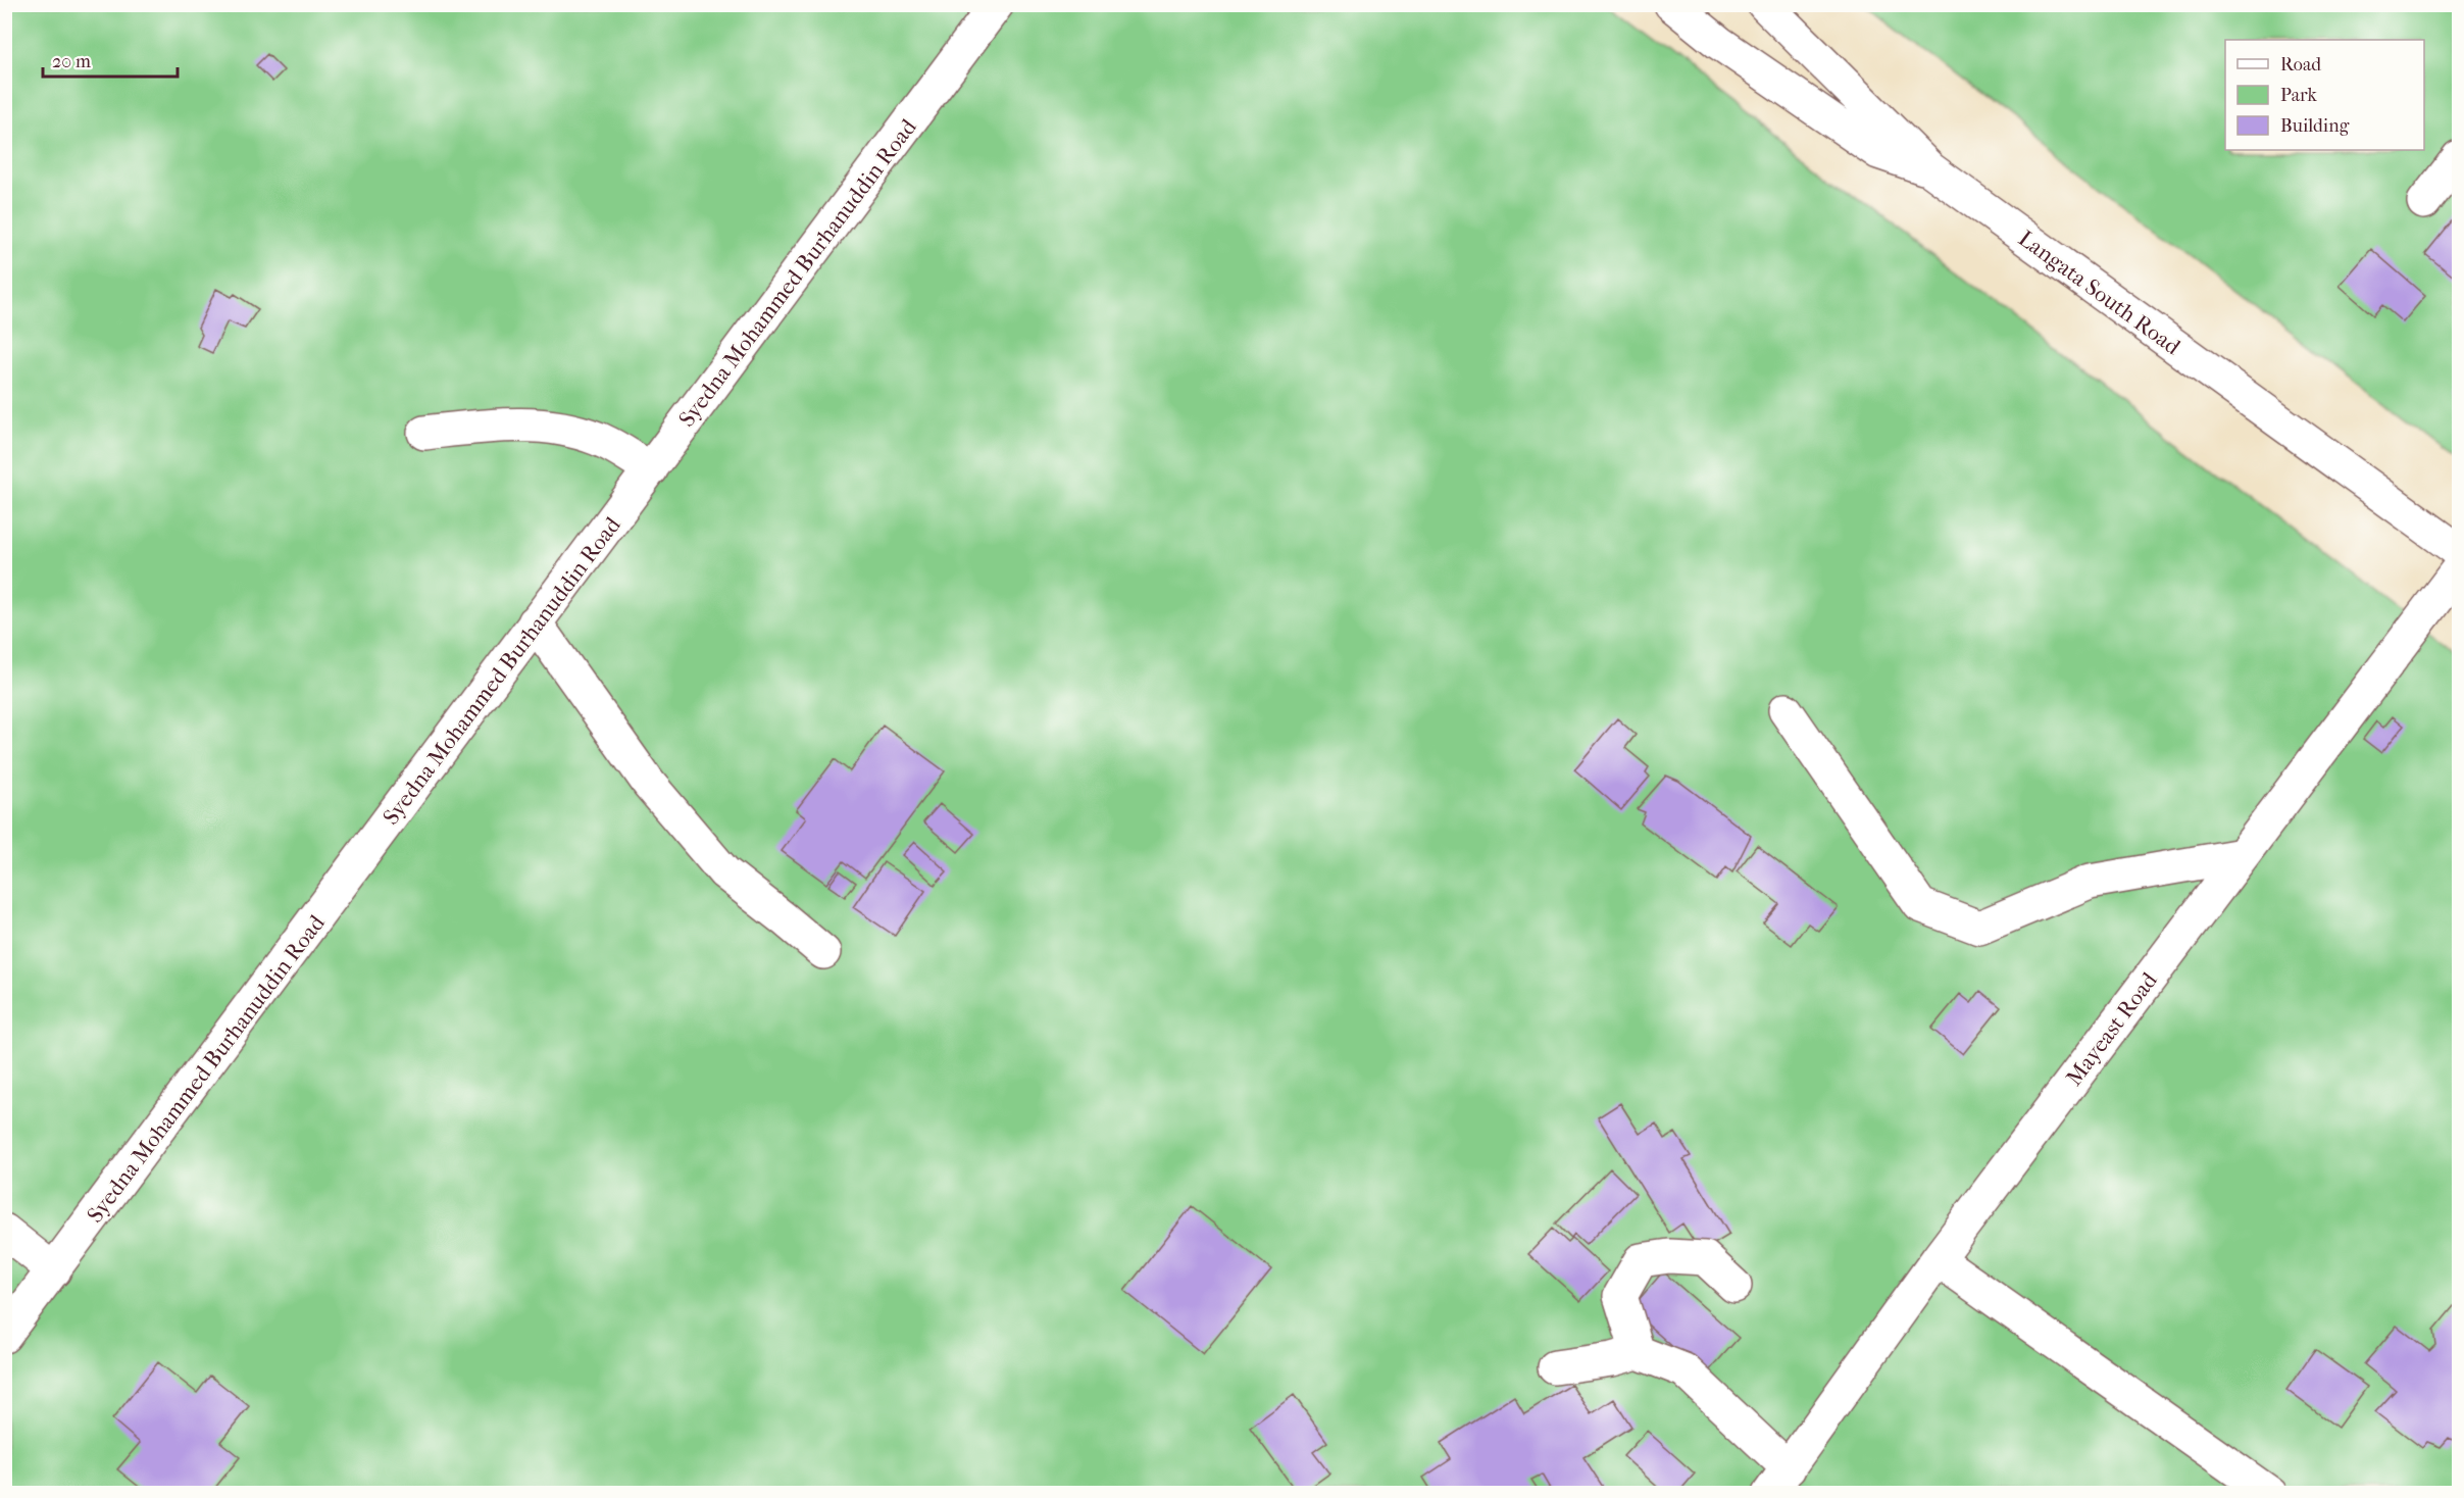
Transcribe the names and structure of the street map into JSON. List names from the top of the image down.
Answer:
{
  "streets": {
    "street": ["Syedna Mohammed Burhanuddin Road", "Langata South Road", "Mayeast Road"]
  },
  "legend": ["Road", "Park", "Building"],
  "scale_bar": "20 m"
}
